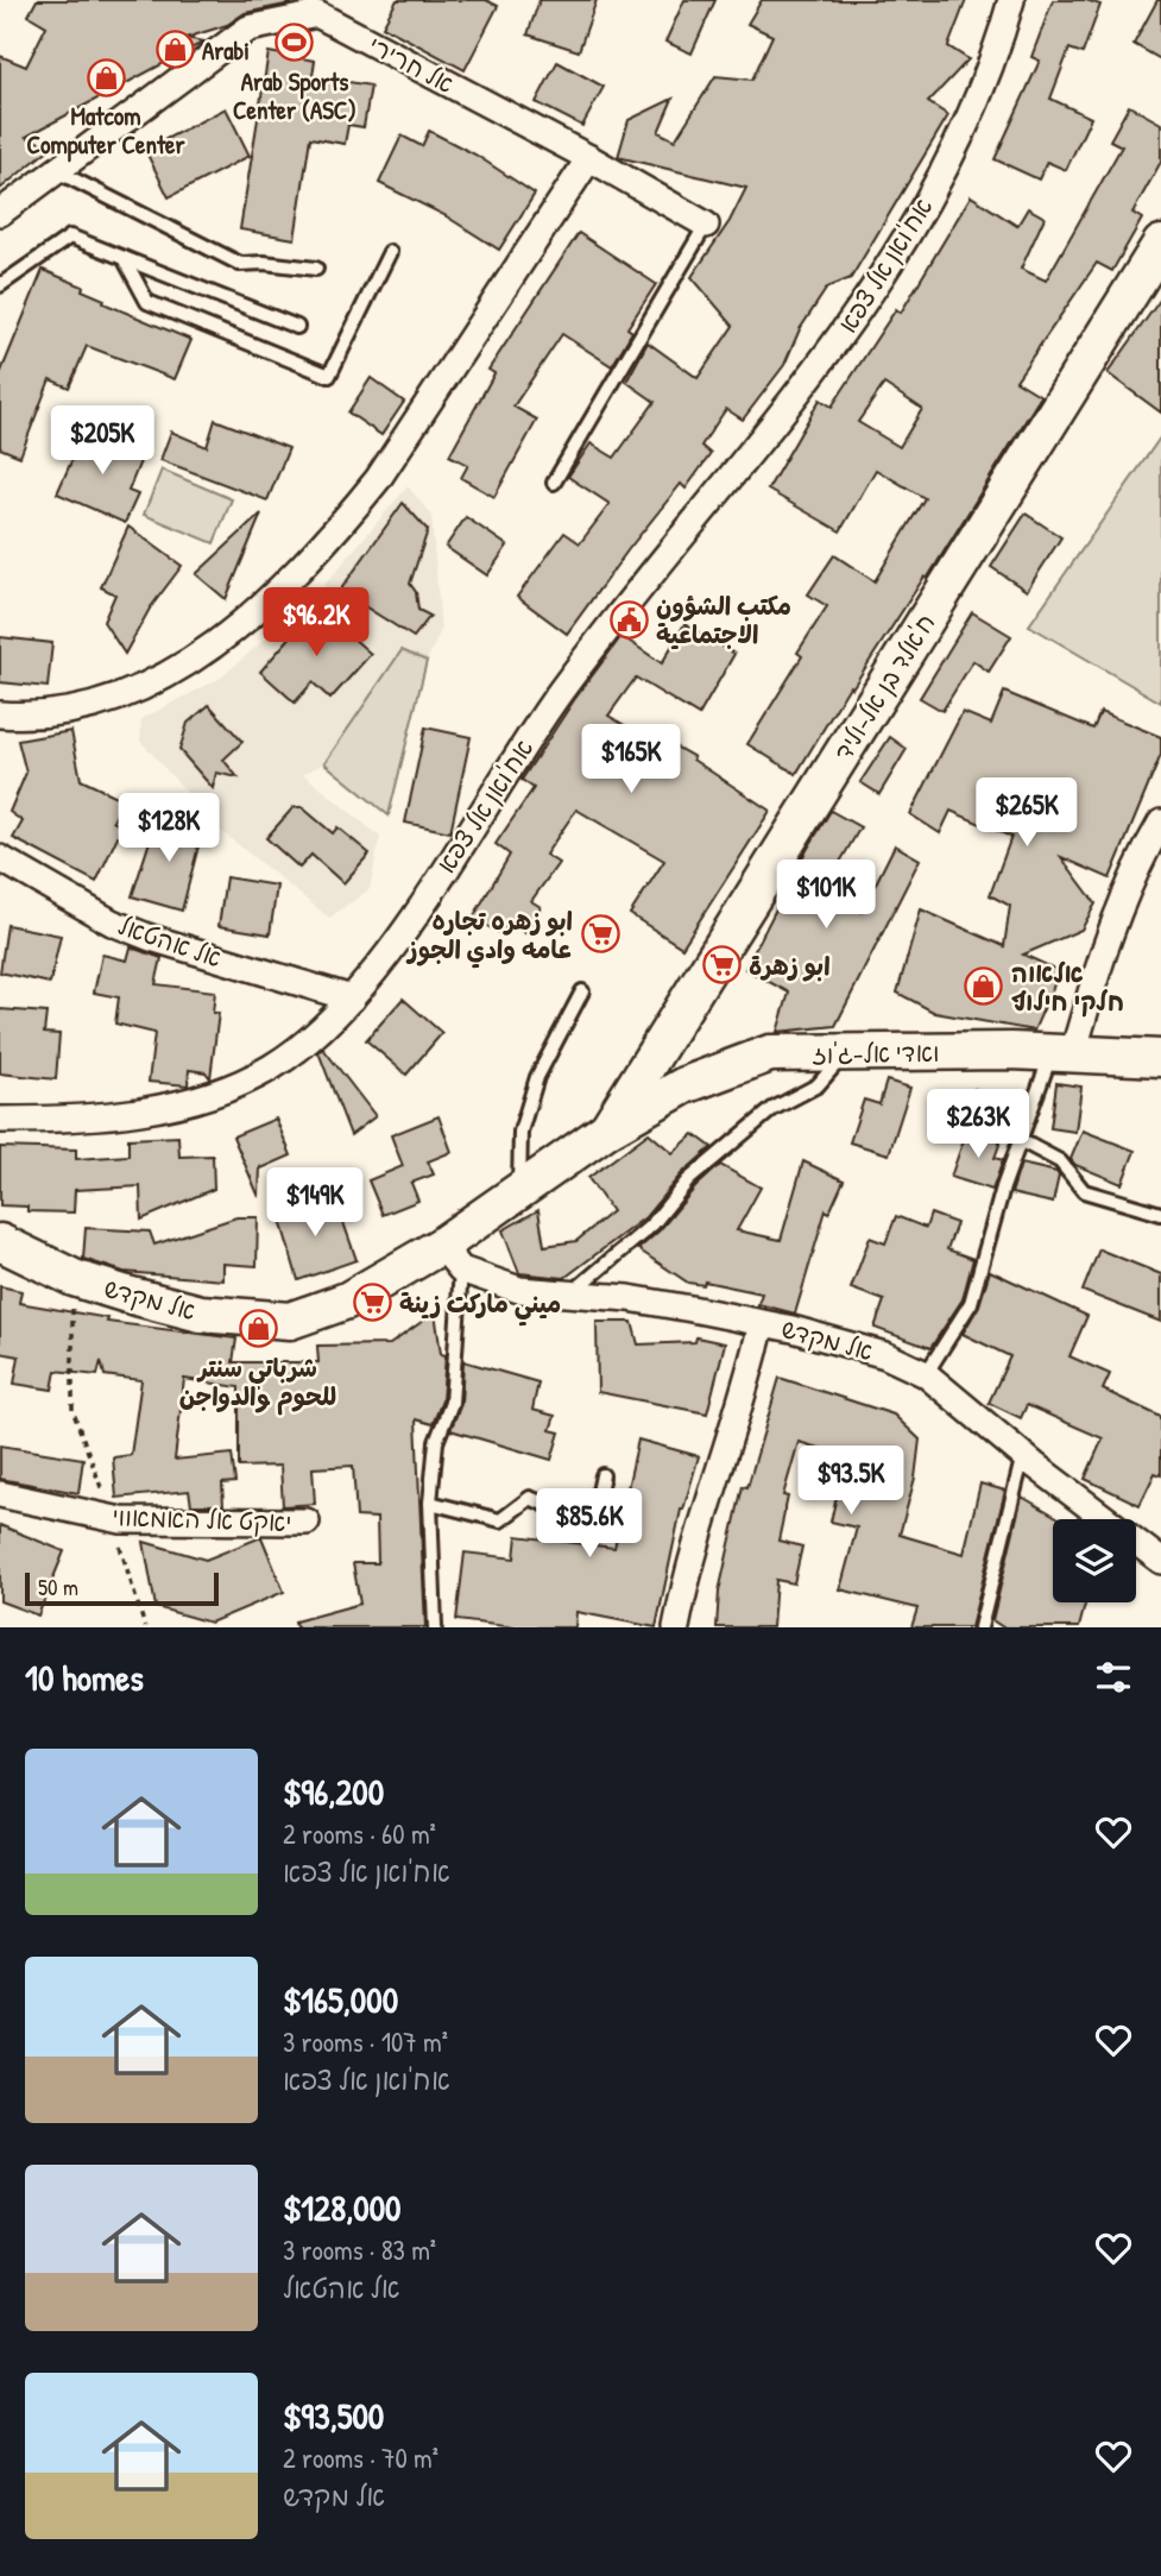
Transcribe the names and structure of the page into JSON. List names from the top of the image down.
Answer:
{
  "streets": {
    "main road": ["ח'אלד בן אל-וליד", "ואדי אל-ג'וז", "אל מקדש"],
    "street": [
      "אל חרירי",
      "אח'ואן אל צפא",
      "אל אהטאל",
      "יאקט אל האמאווי"
    ]
  },
  "crossings": [
    ["אח'ואן אל צפא", "אל אהטאל"],
    ["ח'אלד בן אל-וליד", "ואדי אל-ג'וז"],
    ["ח'אלד בן אל-וליד", "אל מקדש"],
    ["ואדי אל-ג'וז", "אל מקדש"]
  ],
  "places": {
    "sports": ["Arab Sports Center (ASC)"],
    "shop": [
      "Arabi",
      "Matcom Computer Center",
      "אלאוה חלקי חילוף",
      "شرباتي سنتر للحوم والدواجن"
    ],
    "public building": ["مكتب الشؤون الاجتماعية"],
    "supermarket": ["ابو زهره تجاره عامه وادي الجوز", "ابو زهرة", "ميني ماركت زينة"]
  },
  "scale_bar": "50 m",
  "page": {
    "price": [
      "$205K",
      "$96.2K",
      "$165K",
      "$265K",
      "$128K",
      "$101K",
      "$263K",
      "$149K",
      "$93.5K",
      "$85.6K"
    ],
    "scale": "50 m",
    "heading": "10 homes",
    "list": [
      {
        "name": "$96,200",
        "note": "2 rooms · 60 m² · אח'ואן אל צפא"
      },
      {
        "name": "$165,000",
        "note": "3 rooms · 107 m² · אח'ואן אל צפא"
      },
      {
        "name": "$128,000",
        "note": "3 rooms · 83 m² · אל אהטאל"
      },
      {
        "name": "$93,500",
        "note": "2 rooms · 70 m² · אל מקדש"
      }
    ]
  }
}
